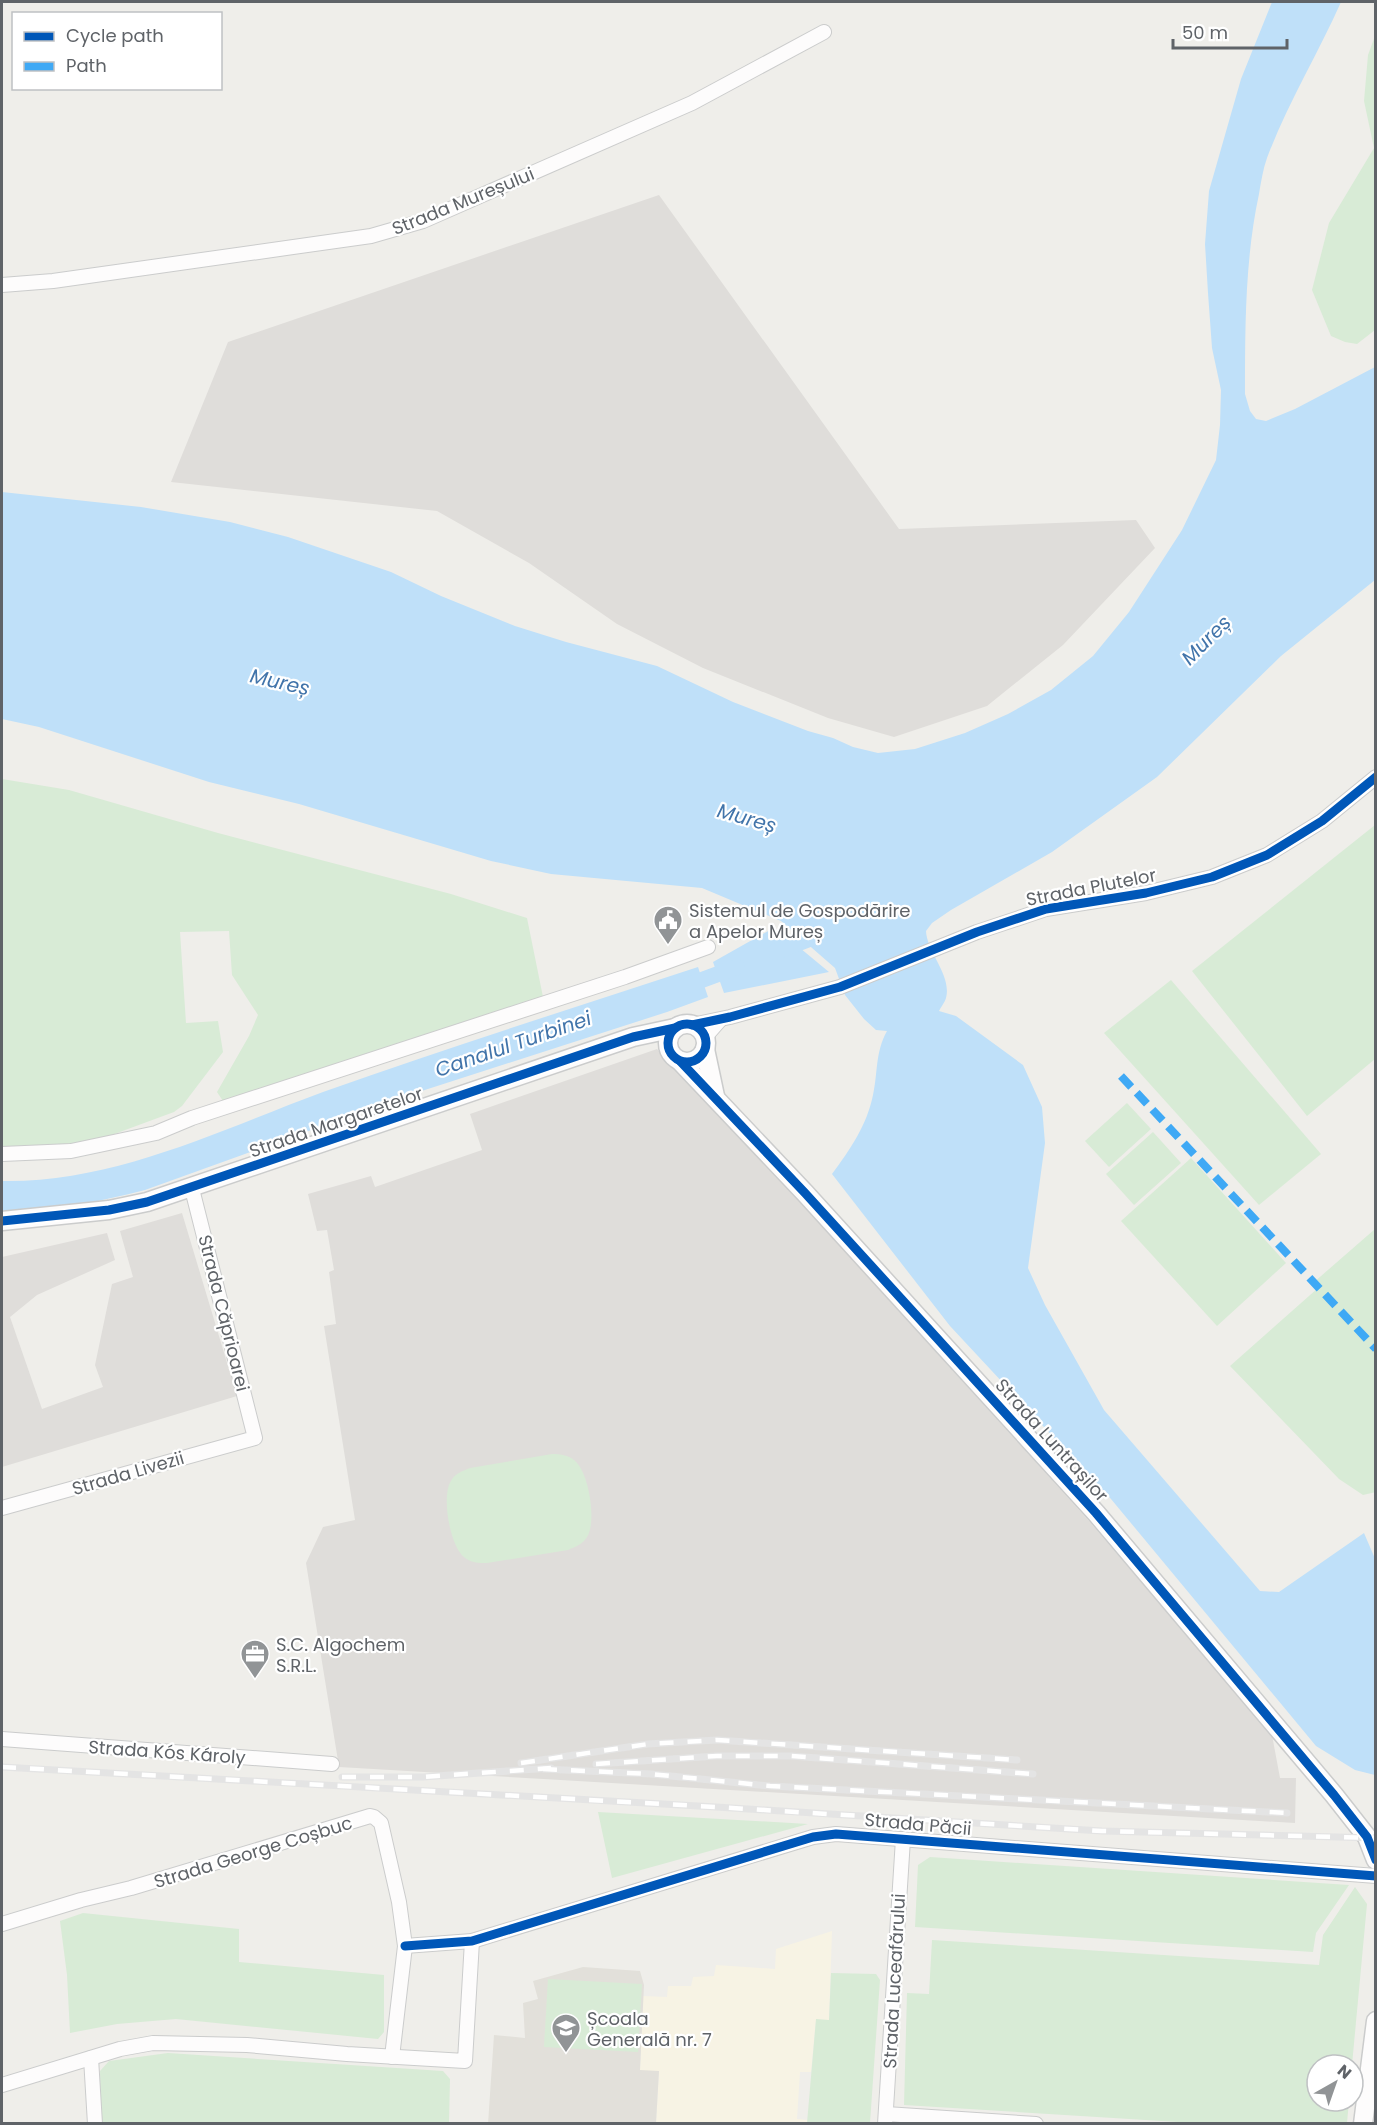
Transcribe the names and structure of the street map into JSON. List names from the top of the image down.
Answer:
{
  "streets": {
    "street": [
      "Strada Mureșului",
      "Strada Plutelor",
      "Strada Margaretelor",
      "Strada Căprioarei",
      "Strada Luntrașilor",
      "Strada Livezii",
      "Strada Kós Károly",
      "Strada Păcii",
      "Strada George Coșbuc",
      "Strada Luceafărului"
    ]
  },
  "crossings": [
    ["Strada Plutelor", "Strada Margaretelor"],
    ["Strada Plutelor", "Strada Luntrașilor"],
    ["Strada Margaretelor", "Strada Căprioarei"],
    ["Strada Margaretelor", "Strada Luntrașilor"],
    ["Strada Căprioarei", "Strada Livezii"],
    ["Strada Păcii", "Strada Luceafărului"]
  ],
  "water": ["Mureș", "Canalul Turbinei"],
  "places": {
    "public building": ["Sistemul de Gospodărire a Apelor Mureș"],
    "office": ["S.C. Algochem S.R.L."],
    "school or university": ["Școala Generală nr. 7"]
  },
  "legend": ["Cycle path", "Path"],
  "scale_bar": "50 m",
  "north": "top right"
}
